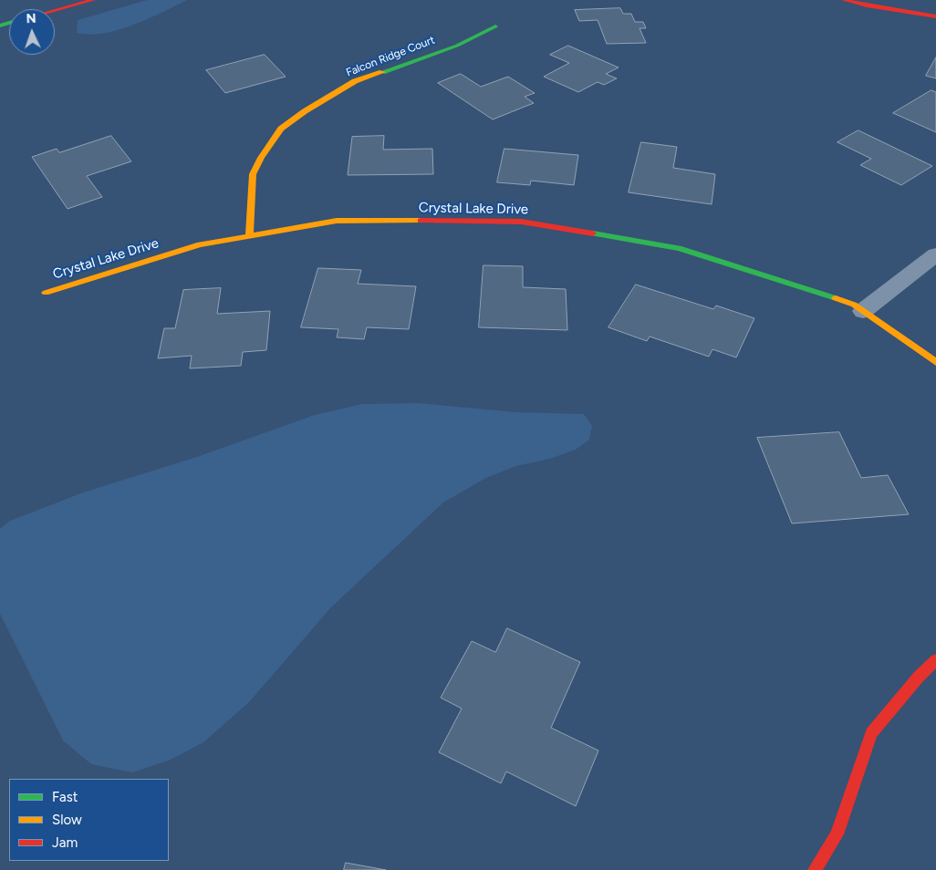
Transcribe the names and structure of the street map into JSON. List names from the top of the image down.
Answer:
{
  "streets": {
    "street": ["Falcon Ridge Court", "Crystal Lake Drive"]
  },
  "crossings": [
    ["Falcon Ridge Court", "Crystal Lake Drive"]
  ],
  "legend": ["Fast", "Slow", "Jam"],
  "north": "top"
}
